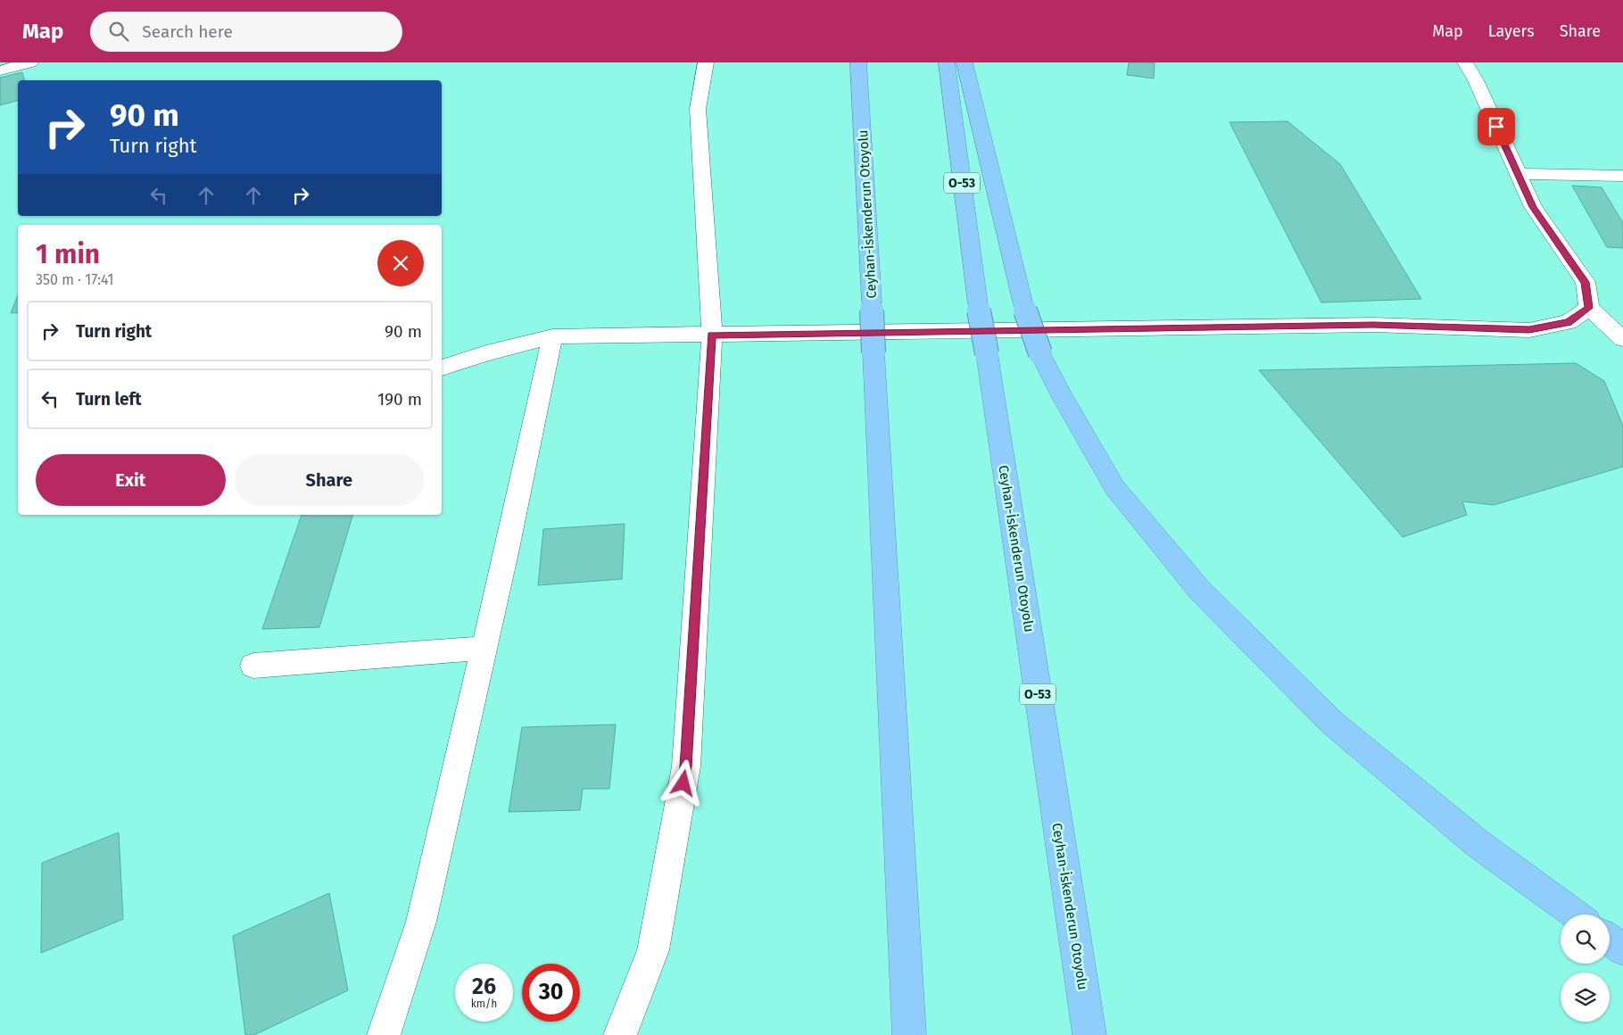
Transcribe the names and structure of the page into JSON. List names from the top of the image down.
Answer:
{
  "streets": {
    "highway": ["O-53", "Ceyhan-İskenderun Otoyolu"]
  },
  "page": {
    "header": "Map",
    "search": "Search here",
    "nav": ["Map", "Layers", "Share"],
    "turn": ["90 m", "Turn right"],
    "heading": ["1 min", "350 m · 17:41"],
    "list": [
      {
        "name": "Turn right",
        "value": "90 m"
      },
      {
        "name": "Turn left",
        "value": "190 m"
      }
    ],
    "buttons": ["Exit", "Share"],
    "speed": "26 km/h",
    "limit": "30"
  }
}
